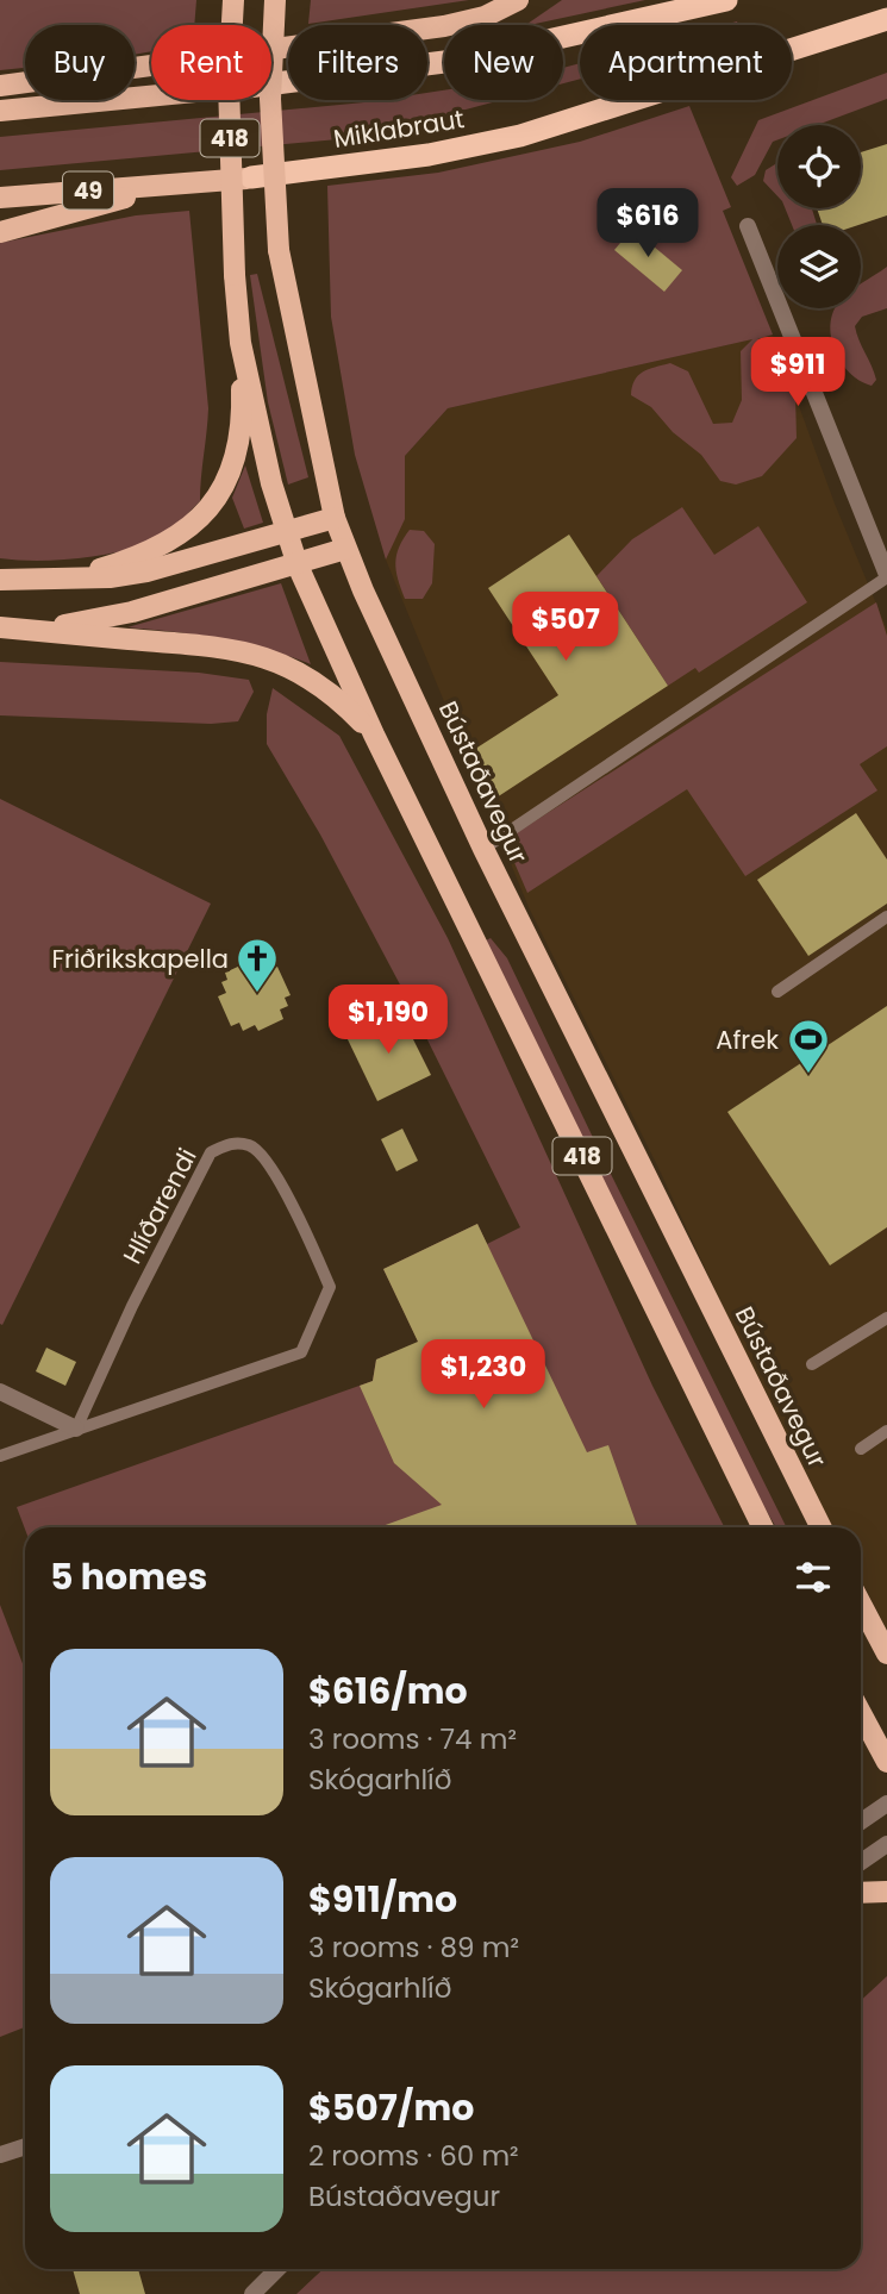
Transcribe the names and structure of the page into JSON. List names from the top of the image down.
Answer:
{
  "streets": {
    "highway": ["Miklabraut", "49"],
    "main road": ["418", "Bústaðavegur"],
    "lane": ["Hlíðarendi"]
  },
  "crossings": [
    ["Miklabraut", "49"]
  ],
  "places": {
    "church": ["Friðrikskapella"],
    "sports": ["Afrek"]
  },
  "page": {
    "chip": [
      "Buy",
      "Rent",
      "Filters",
      "New",
      "Apartment"
    ],
    "price": [
      "$616",
      "$911",
      "$507",
      "$1,190",
      "$1,230"
    ],
    "heading": "5 homes",
    "list": [
      {
        "name": "$616/mo",
        "note": "3 rooms · 74 m² · Skógarhlíð"
      },
      {
        "name": "$911/mo",
        "note": "3 rooms · 89 m² · Skógarhlíð"
      },
      {
        "name": "$507/mo",
        "note": "2 rooms · 60 m² · Bústaðavegur"
      }
    ]
  }
}
